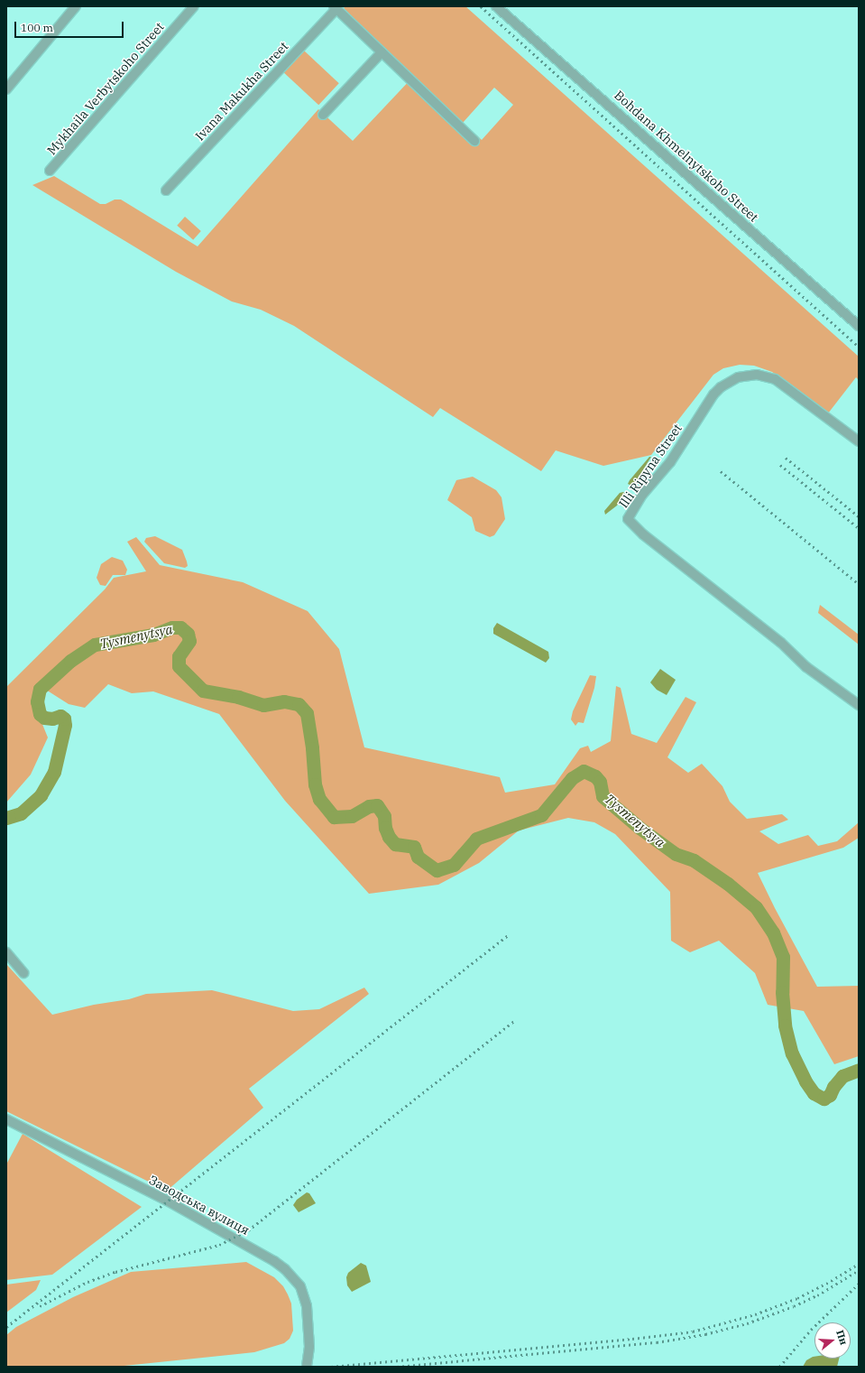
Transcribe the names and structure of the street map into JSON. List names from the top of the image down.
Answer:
{
  "streets": {
    "street": [
      "Mykhaila Verbytskoho Street",
      "Ivana Makukha Street",
      "Bohdana Khmelnytskoho Street",
      "Illi Ripyna Street",
      "Заводська вулиця"
    ]
  },
  "water": ["Tysmenytsya"],
  "scale_bar": "100 m",
  "north": "right"
}
